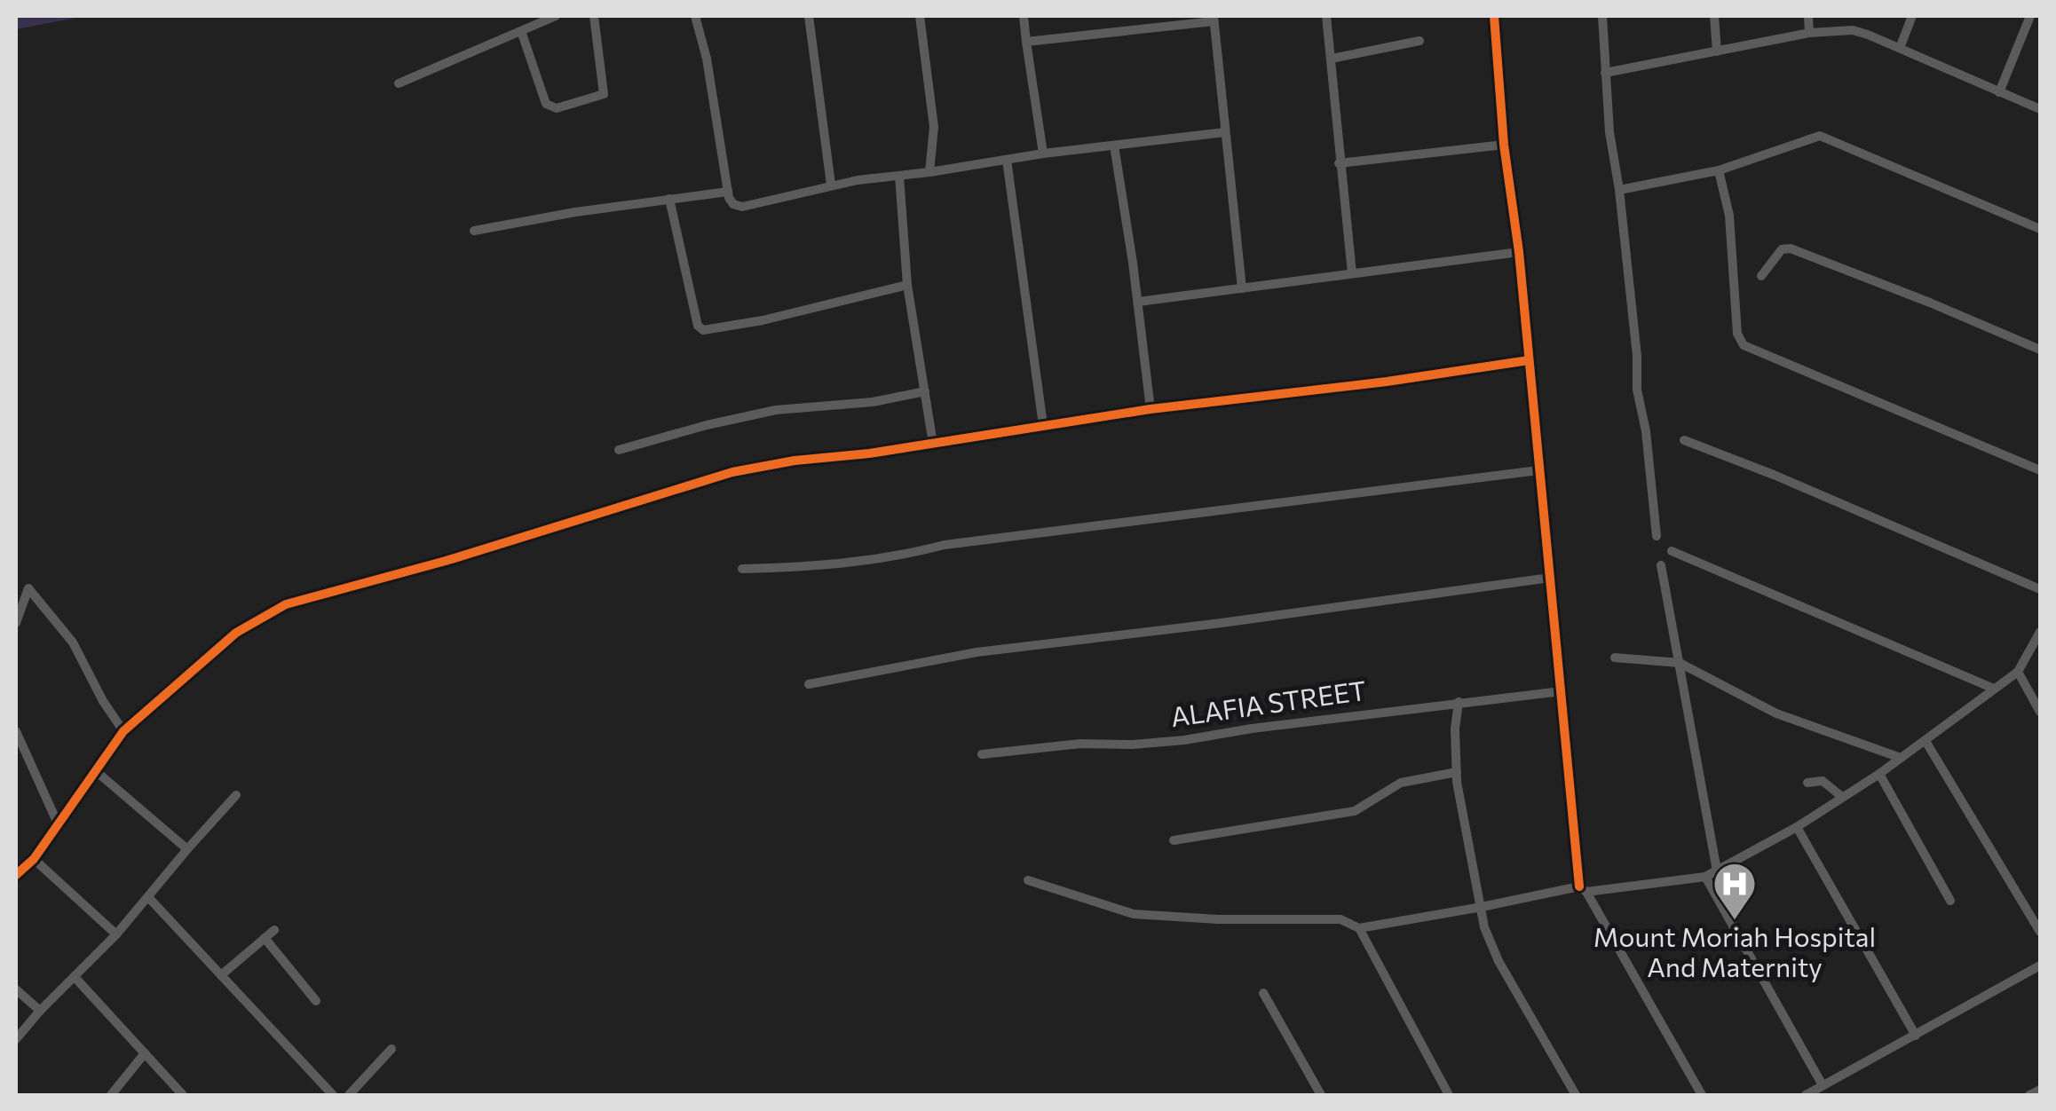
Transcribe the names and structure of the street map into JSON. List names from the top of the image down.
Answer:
{
  "streets": {
    "street": ["ALAFIA STREET"]
  },
  "places": {
    "hospital": ["Mount Moriah Hospital And Maternity"]
  }
}
